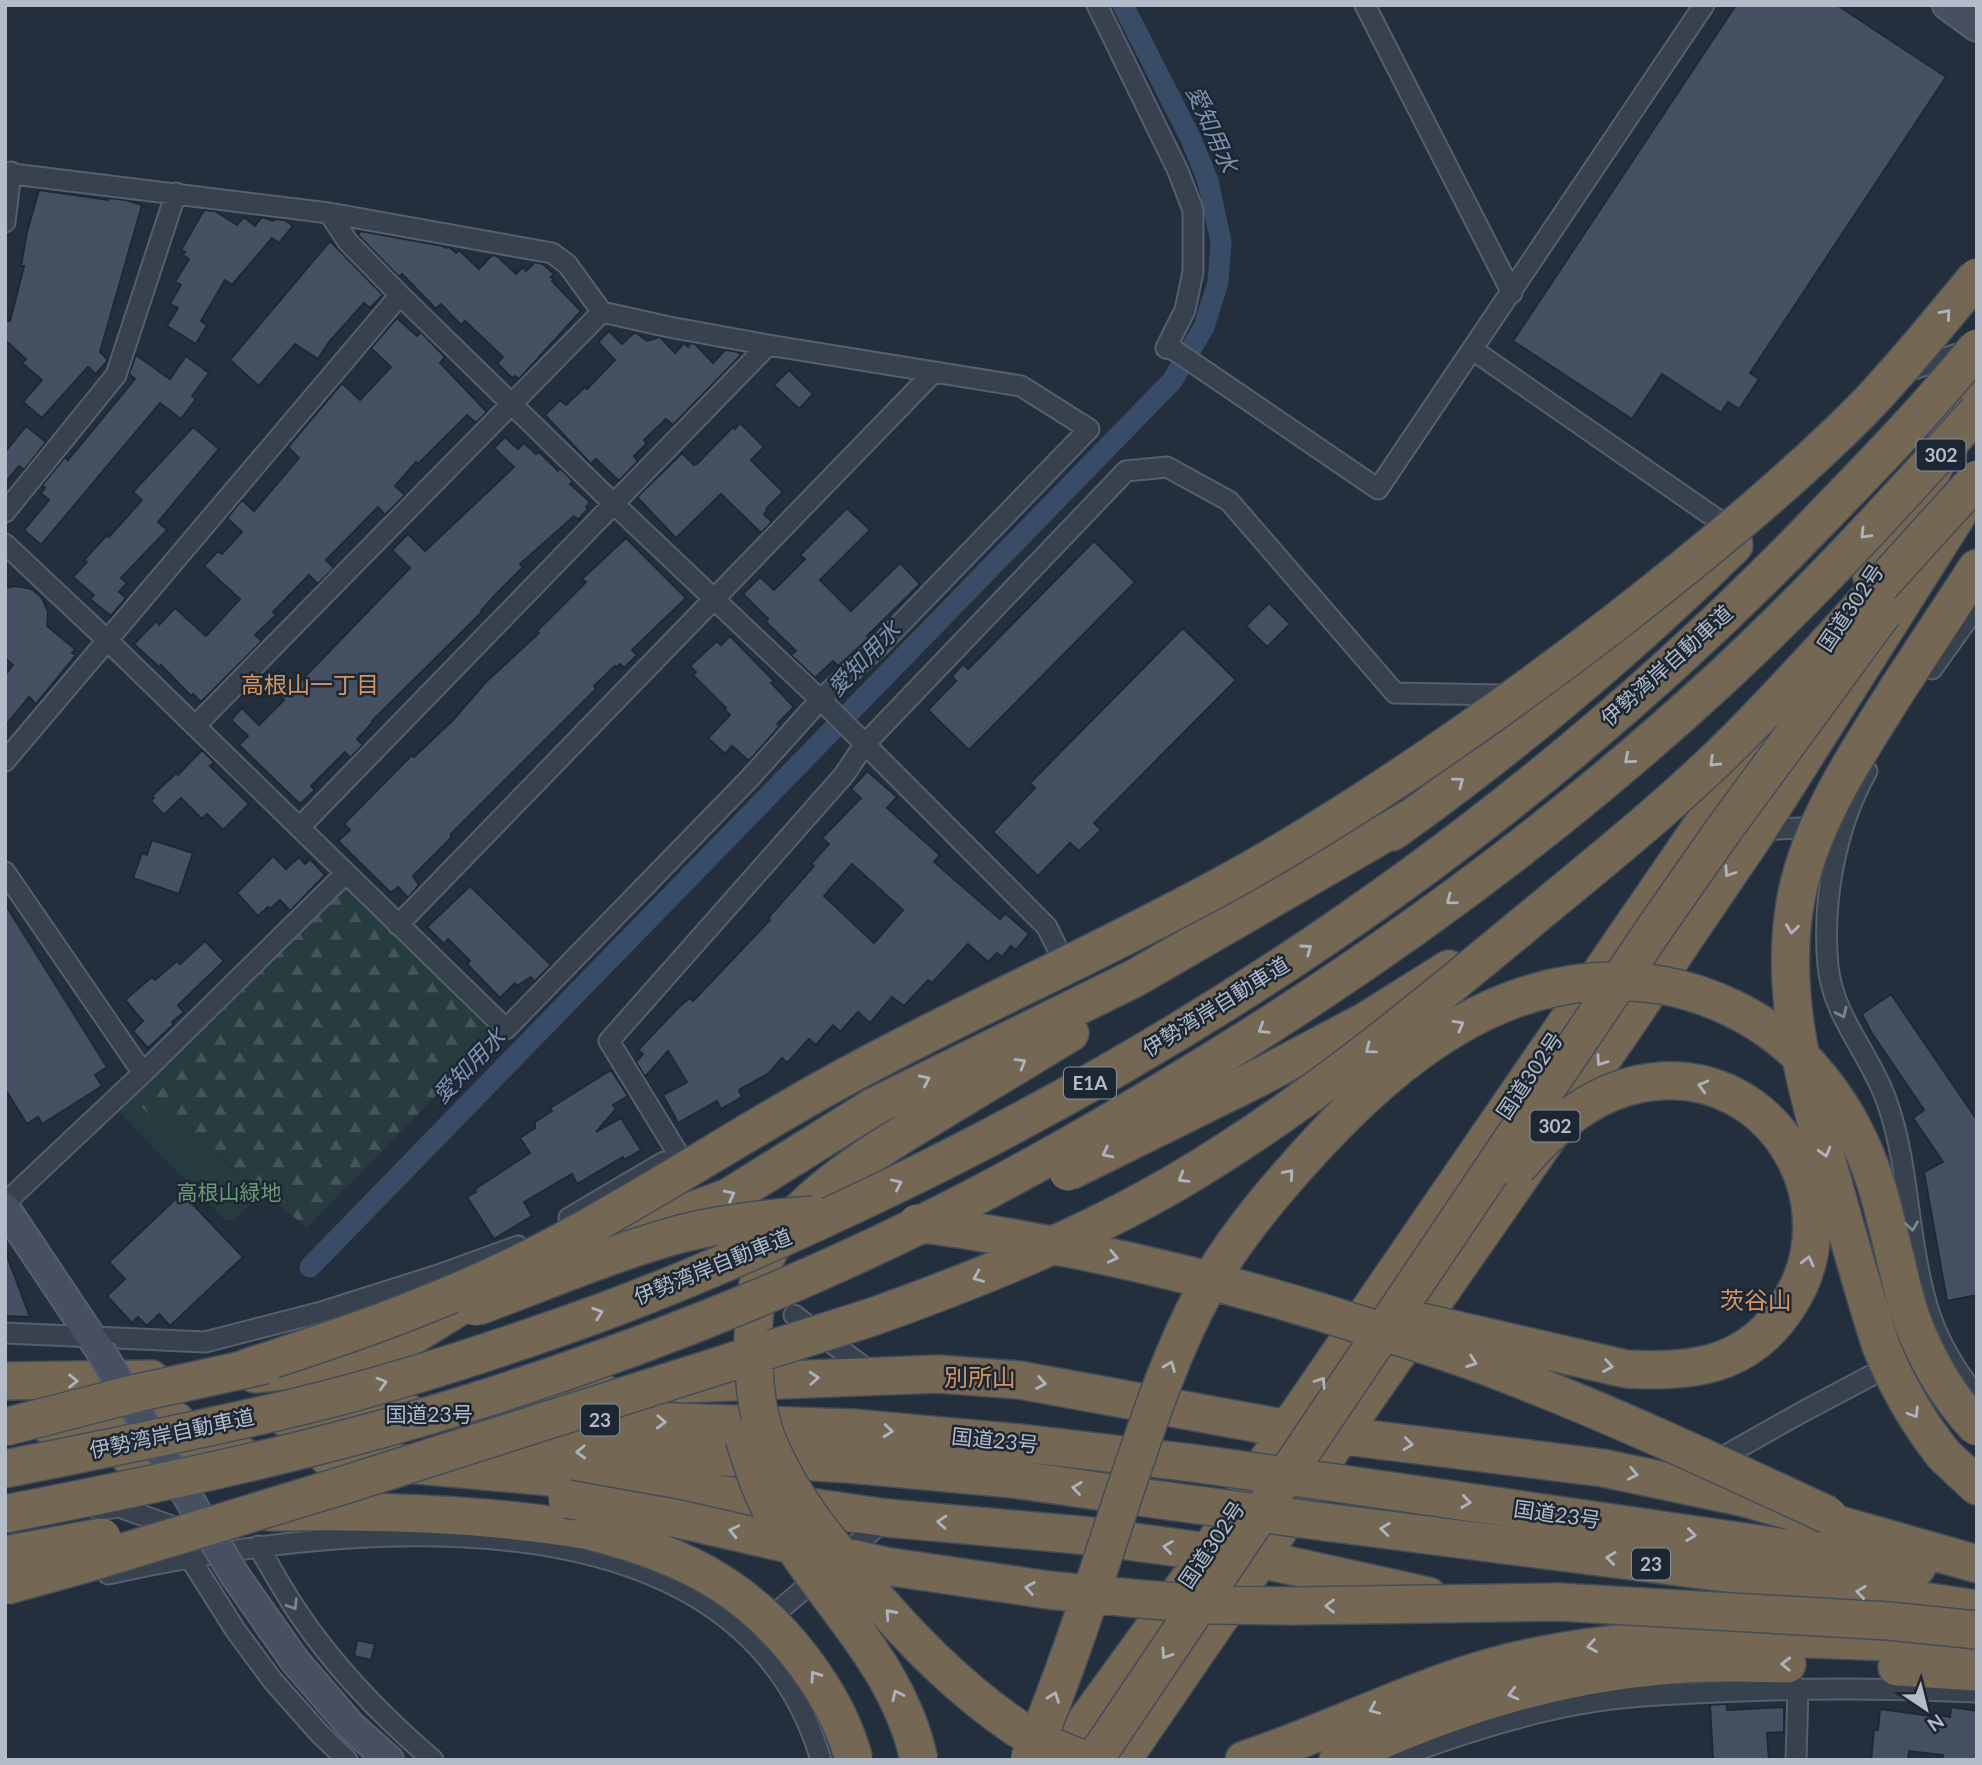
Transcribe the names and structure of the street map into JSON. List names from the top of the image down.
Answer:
{
  "streets": {
    "highway": [
      "302",
      "国道302号",
      "伊勢湾岸自動車道",
      "E1A",
      "国道23号",
      "23"
    ]
  },
  "districts": ["高根山一丁目", "茨谷山", "別所山"],
  "water": ["愛知用水"],
  "parks": ["高根山緑地"],
  "north": "bottom right"
}
